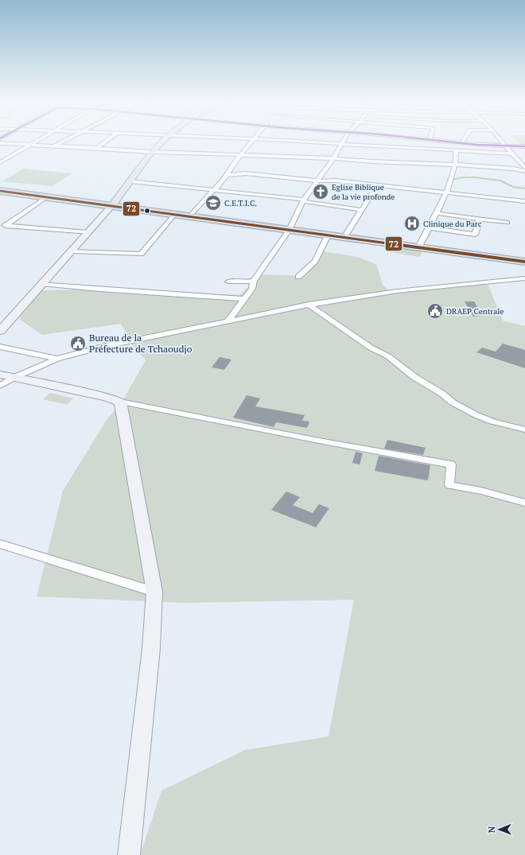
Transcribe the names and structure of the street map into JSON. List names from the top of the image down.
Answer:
{
  "places": {
    "church": ["Eglise Biblique de la vie profonde"],
    "school or university": ["C.E.T.I.C."],
    "hospital": ["Clinique du Parc"],
    "public building": ["DRAEP Centrale", "Bureau de la Préfecture de Tchaoudjo"]
  },
  "lines": ["transit line 72"],
  "north": "left"
}
